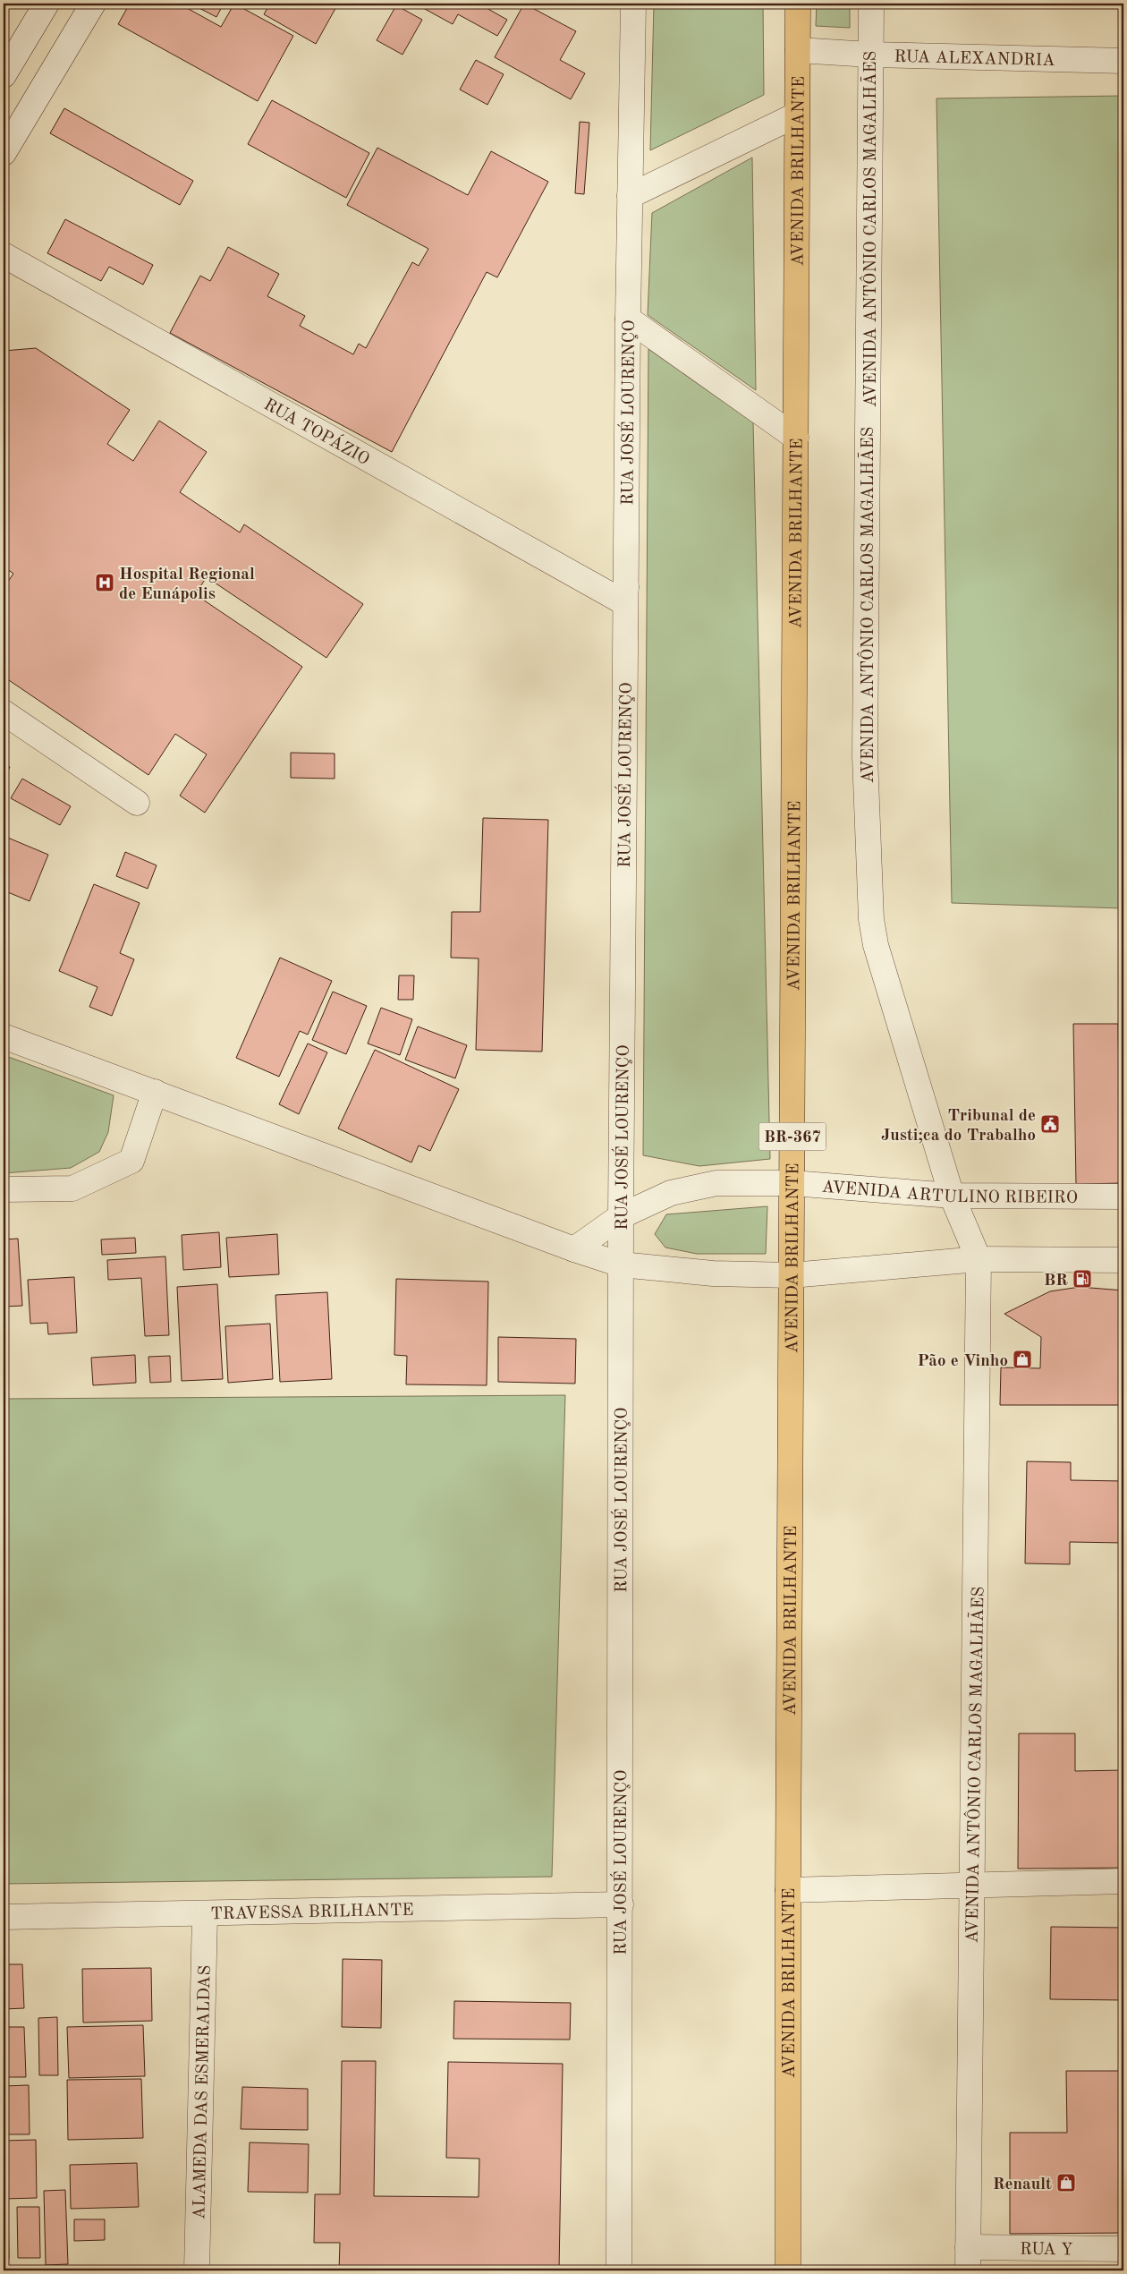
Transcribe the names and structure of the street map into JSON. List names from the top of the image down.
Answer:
{
  "streets": {
    "main road": ["AVENIDA BRILHANTE", "BR-367"],
    "street": [
      "RUA ALEXANDRIA",
      "AVENIDA ANTÔNIO CARLOS MAGALHÃES",
      "RUA JOSÉ LOURENÇO",
      "RUA TOPÁZIO",
      "AVENIDA ARTULINO RIBEIRO",
      "TRAVESSA BRILHANTE",
      "ALAMEDA DAS ESMERALDAS",
      "RUA Y"
    ]
  },
  "crossings": [
    ["RUA ALEXANDRIA", "AVENIDA BRILHANTE"],
    ["RUA ALEXANDRIA", "AVENIDA ANTÔNIO CARLOS MAGALHÃES"],
    ["AVENIDA BRILHANTE", "AVENIDA ARTULINO RIBEIRO"],
    ["AVENIDA ANTÔNIO CARLOS MAGALHÃES", "AVENIDA ARTULINO RIBEIRO"],
    ["AVENIDA ANTÔNIO CARLOS MAGALHÃES", "RUA Y"],
    ["RUA JOSÉ LOURENÇO", "RUA TOPÁZIO"],
    ["RUA JOSÉ LOURENÇO", "AVENIDA ARTULINO RIBEIRO"],
    ["RUA JOSÉ LOURENÇO", "TRAVESSA BRILHANTE"],
    ["TRAVESSA BRILHANTE", "ALAMEDA DAS ESMERALDAS"]
  ],
  "places": {
    "hospital": ["Hospital Regional de Eunápolis"],
    "public building": ["Tribunal de Justi;ca do Trabalho"],
    "fuel station": ["BR"],
    "shop": ["Pão e Vinho", "Renault"]
  }
}
